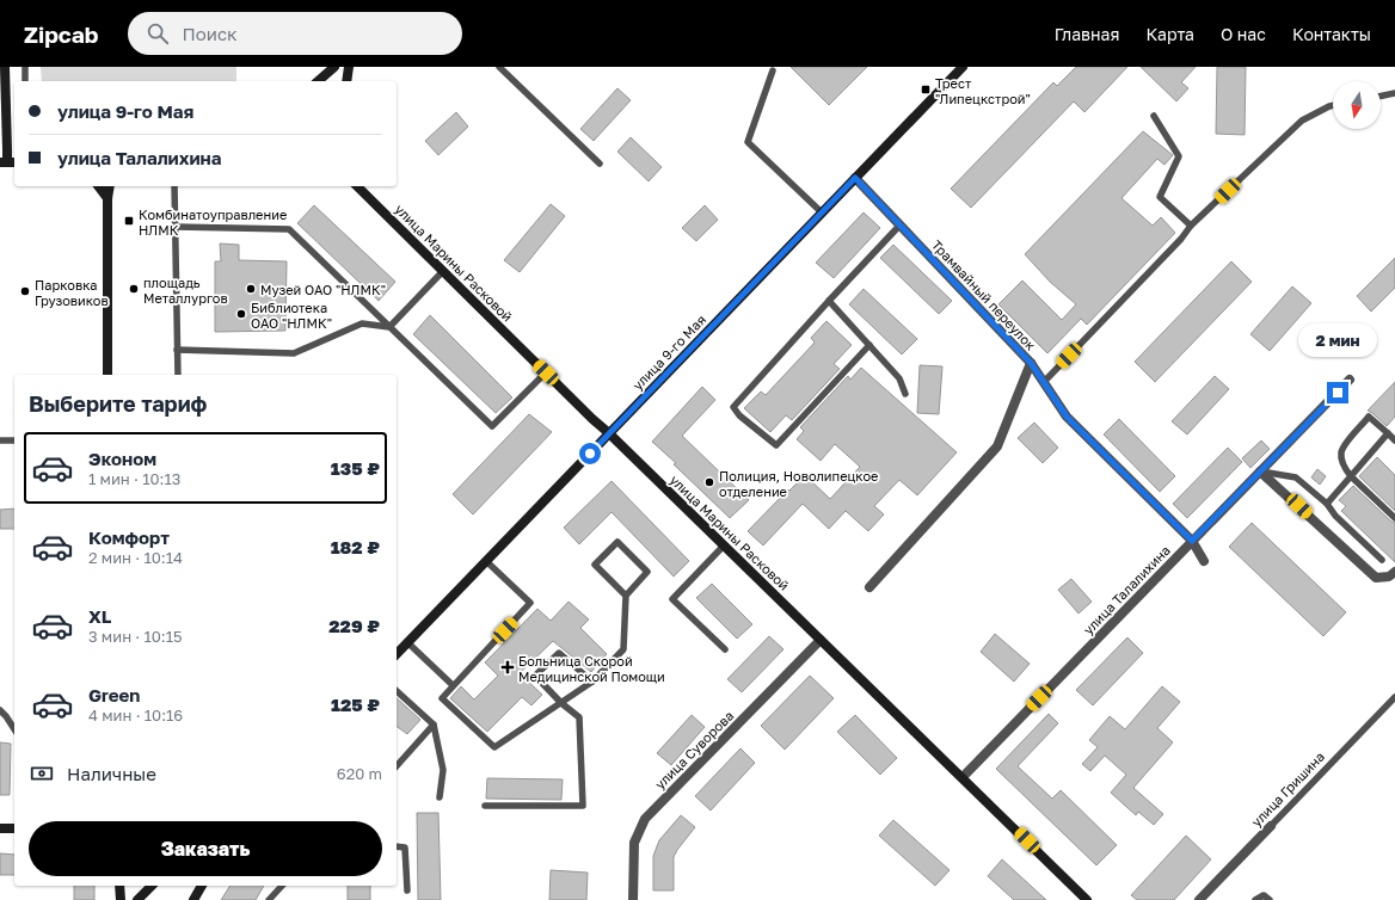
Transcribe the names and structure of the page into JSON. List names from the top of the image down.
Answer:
{
  "streets": {
    "main road": ["улица Марины Расковой", "улица 9-го Мая"],
    "street": [
      "Трамвайный переулок",
      "улица Талалихина",
      "улица Суворова",
      "улица Гришина"
    ]
  },
  "crossings": [
    ["улица Марины Расковой", "улица 9-го Мая"],
    ["улица Марины Расковой", "улица Талалихина"],
    ["улица Марины Расковой", "улица Суворова"],
    ["Трамвайный переулок", "улица 9-го Мая"],
    ["Трамвайный переулок", "улица Талалихина"]
  ],
  "places": {
    "transit": ["Трест \"Липецкстрой\"", "Комбинатоуправление НЛМК"],
    "other": [
      "площадь Металлургов",
      "Музей ОАО \"НЛМК\"",
      "Парковка Грузовиков",
      "Библиотека ОАО \"НЛМК\"",
      "Полиция, Новолипецкое отделение"
    ],
    "health": ["Больница Скорой Медицинской Помощи"]
  },
  "north": "bottom",
  "page": {
    "header": "Zipcab",
    "search": "Поиск",
    "nav": [
      "Главная",
      "Карта",
      "О нас",
      "Контакты"
    ],
    "banner": ["улица 9-го Мая", "улица Талалихина"],
    "bubble": "2 мин",
    "heading": "Выберите тариф",
    "list": [
      {
        "name": "Эконом",
        "note": "1 мин · 10:13",
        "value": "135 ₽"
      },
      {
        "name": "Комфорт",
        "note": "2 мин · 10:14",
        "value": "182 ₽"
      },
      {
        "name": "XL",
        "note": "3 мин · 10:15",
        "value": "229 ₽"
      },
      {
        "name": "Green",
        "note": "4 мин · 10:16",
        "value": "125 ₽"
      }
    ],
    "pay": ["Наличные", "620 m"],
    "buttons": "Заказать"
  }
}
